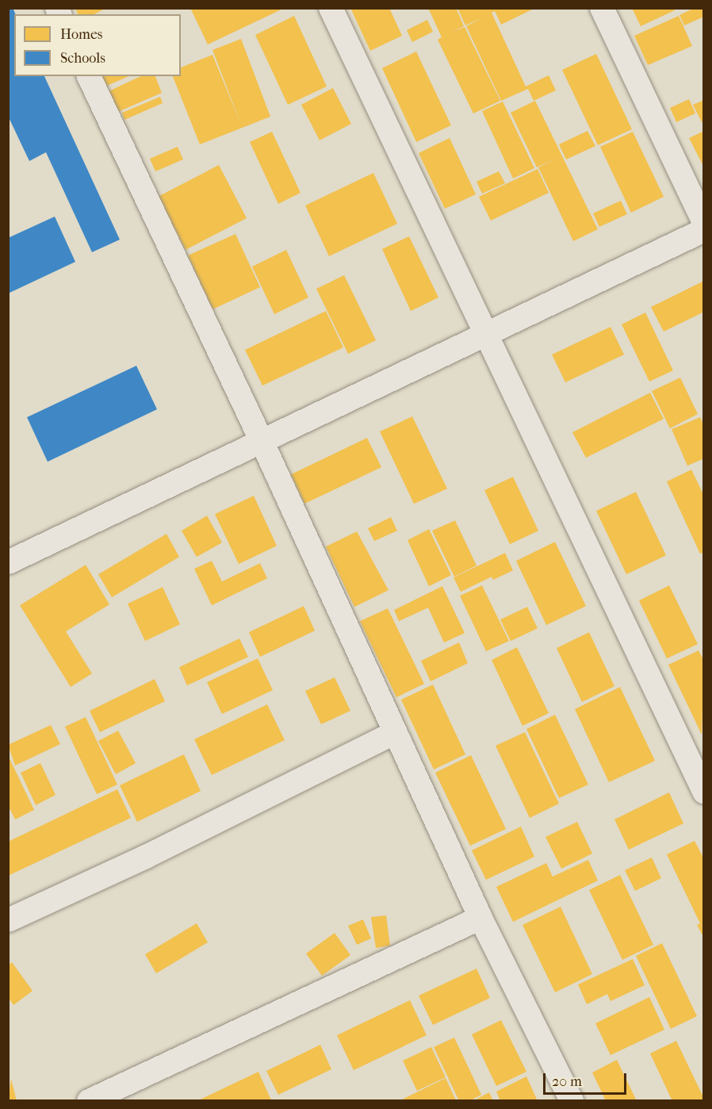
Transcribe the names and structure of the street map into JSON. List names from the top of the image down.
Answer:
{
  "legend": ["Homes", "Schools"],
  "scale_bar": "20 m"
}
